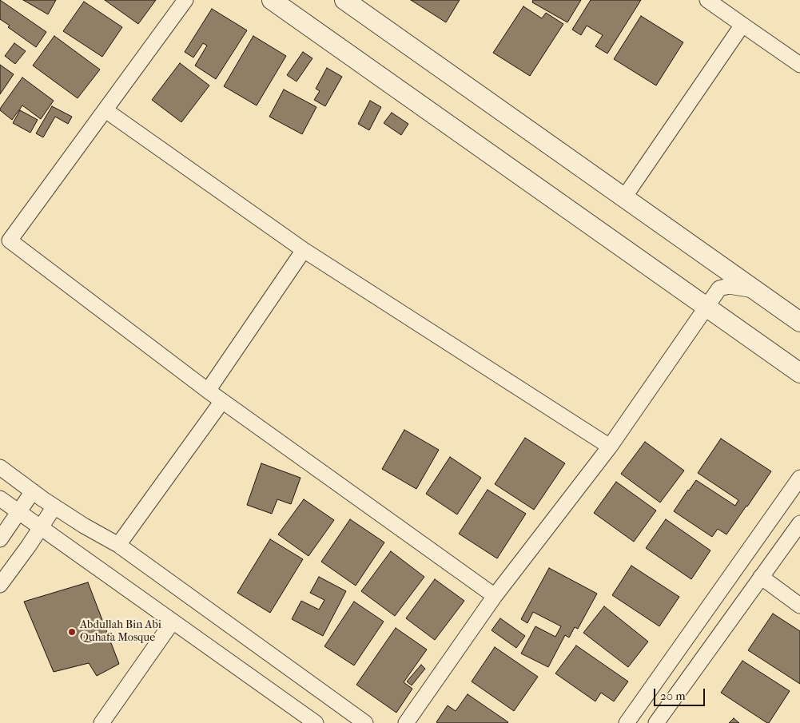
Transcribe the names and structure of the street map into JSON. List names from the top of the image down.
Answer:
{
  "places": ["Abdullah Bin Abi Quhafa Mosque"],
  "scale_bar": "20 m"
}
